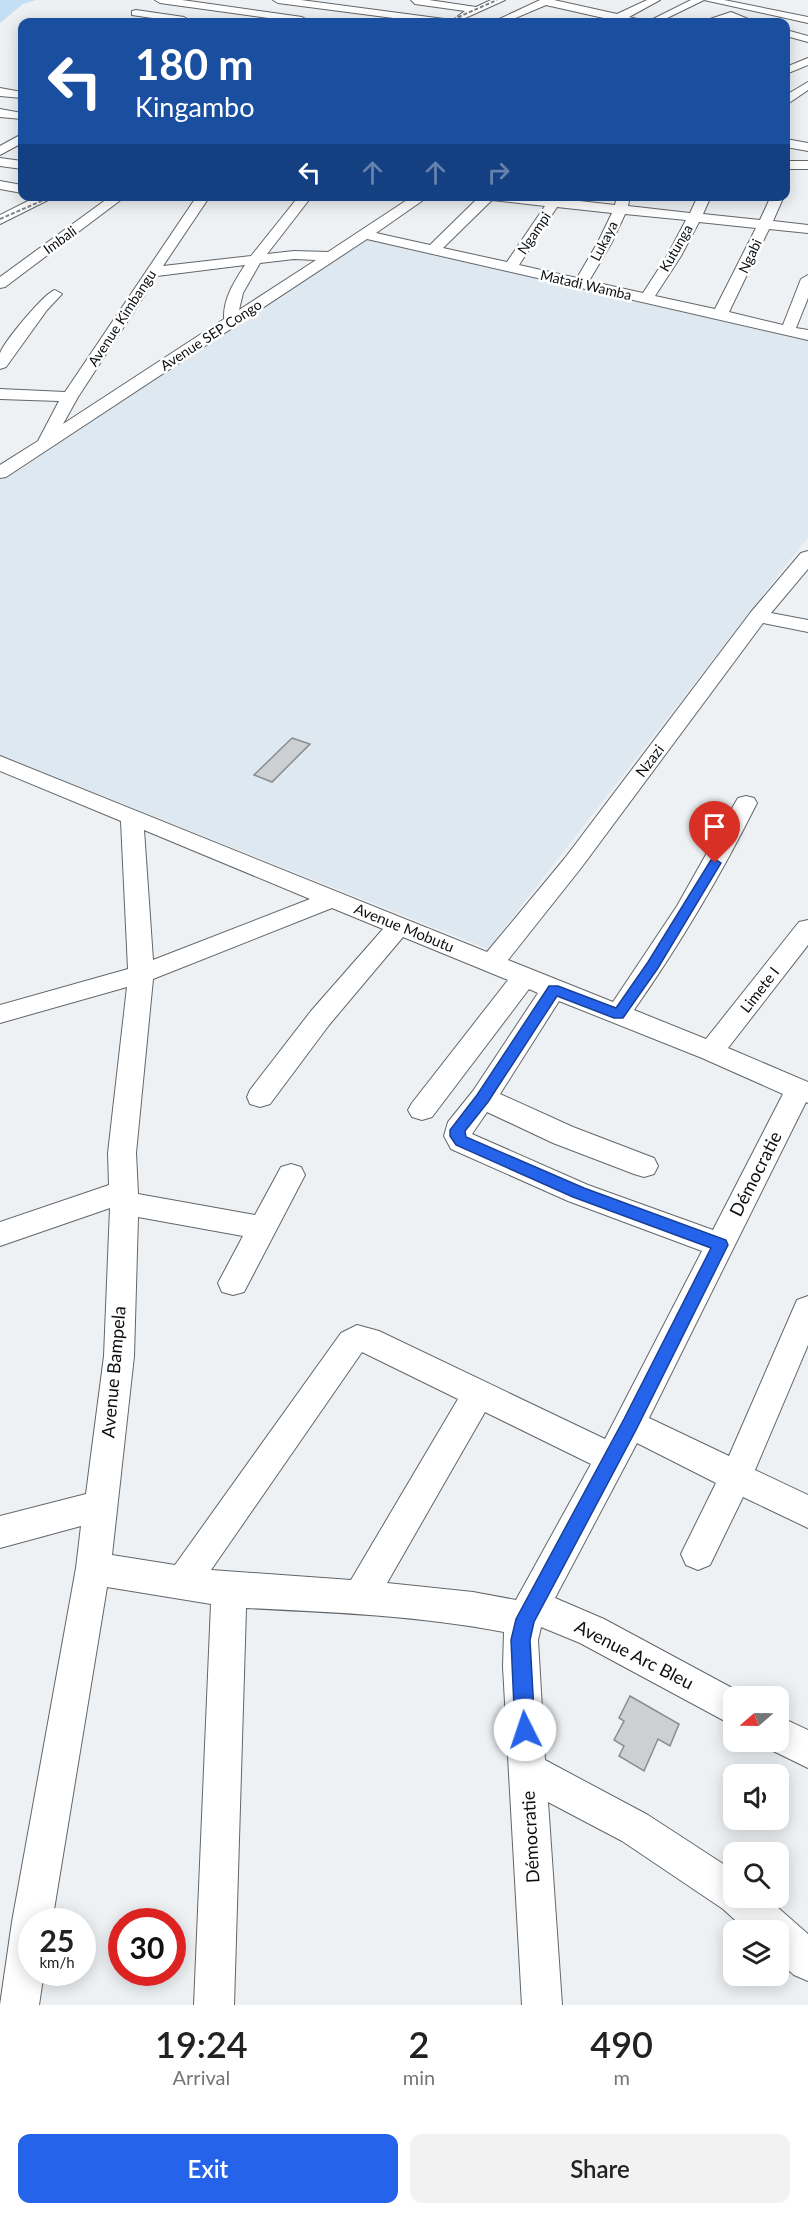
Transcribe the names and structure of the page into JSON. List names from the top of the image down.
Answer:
{
  "streets": {
    "street": [
      "Ngampi",
      "Imbali",
      "Lukaya",
      "Kutunga",
      "Ngabi",
      "Matadi Wamba",
      "Avenue Kimbangu",
      "Avenue SEP Congo",
      "Nzazi",
      "Avenue Mobutu",
      "Limete I",
      "Démocratie",
      "Avenue Bampela",
      "Avenue Arc Bleu"
    ]
  },
  "crossings": [
    ["Ngampi", "Matadi Wamba"],
    ["Lukaya", "Matadi Wamba"],
    ["Kutunga", "Matadi Wamba"],
    ["Ngabi", "Matadi Wamba"],
    ["Matadi Wamba", "Avenue SEP Congo"],
    ["Avenue Kimbangu", "Avenue SEP Congo"],
    ["Nzazi", "Avenue Mobutu"],
    ["Avenue Mobutu", "Limete I"],
    ["Avenue Mobutu", "Démocratie"],
    ["Avenue Mobutu", "Avenue Bampela"],
    ["Démocratie", "Avenue Arc Bleu"],
    ["Avenue Bampela", "Avenue Arc Bleu"]
  ],
  "north": "left",
  "page": {
    "turn": ["180 m", "Kingambo"],
    "speed": "25 km/h",
    "limit": "30",
    "eta": [
      "19:24",
      "Arrival",
      "2",
      "min",
      "490",
      "m"
    ],
    "buttons": ["Exit", "Share"]
  }
}
